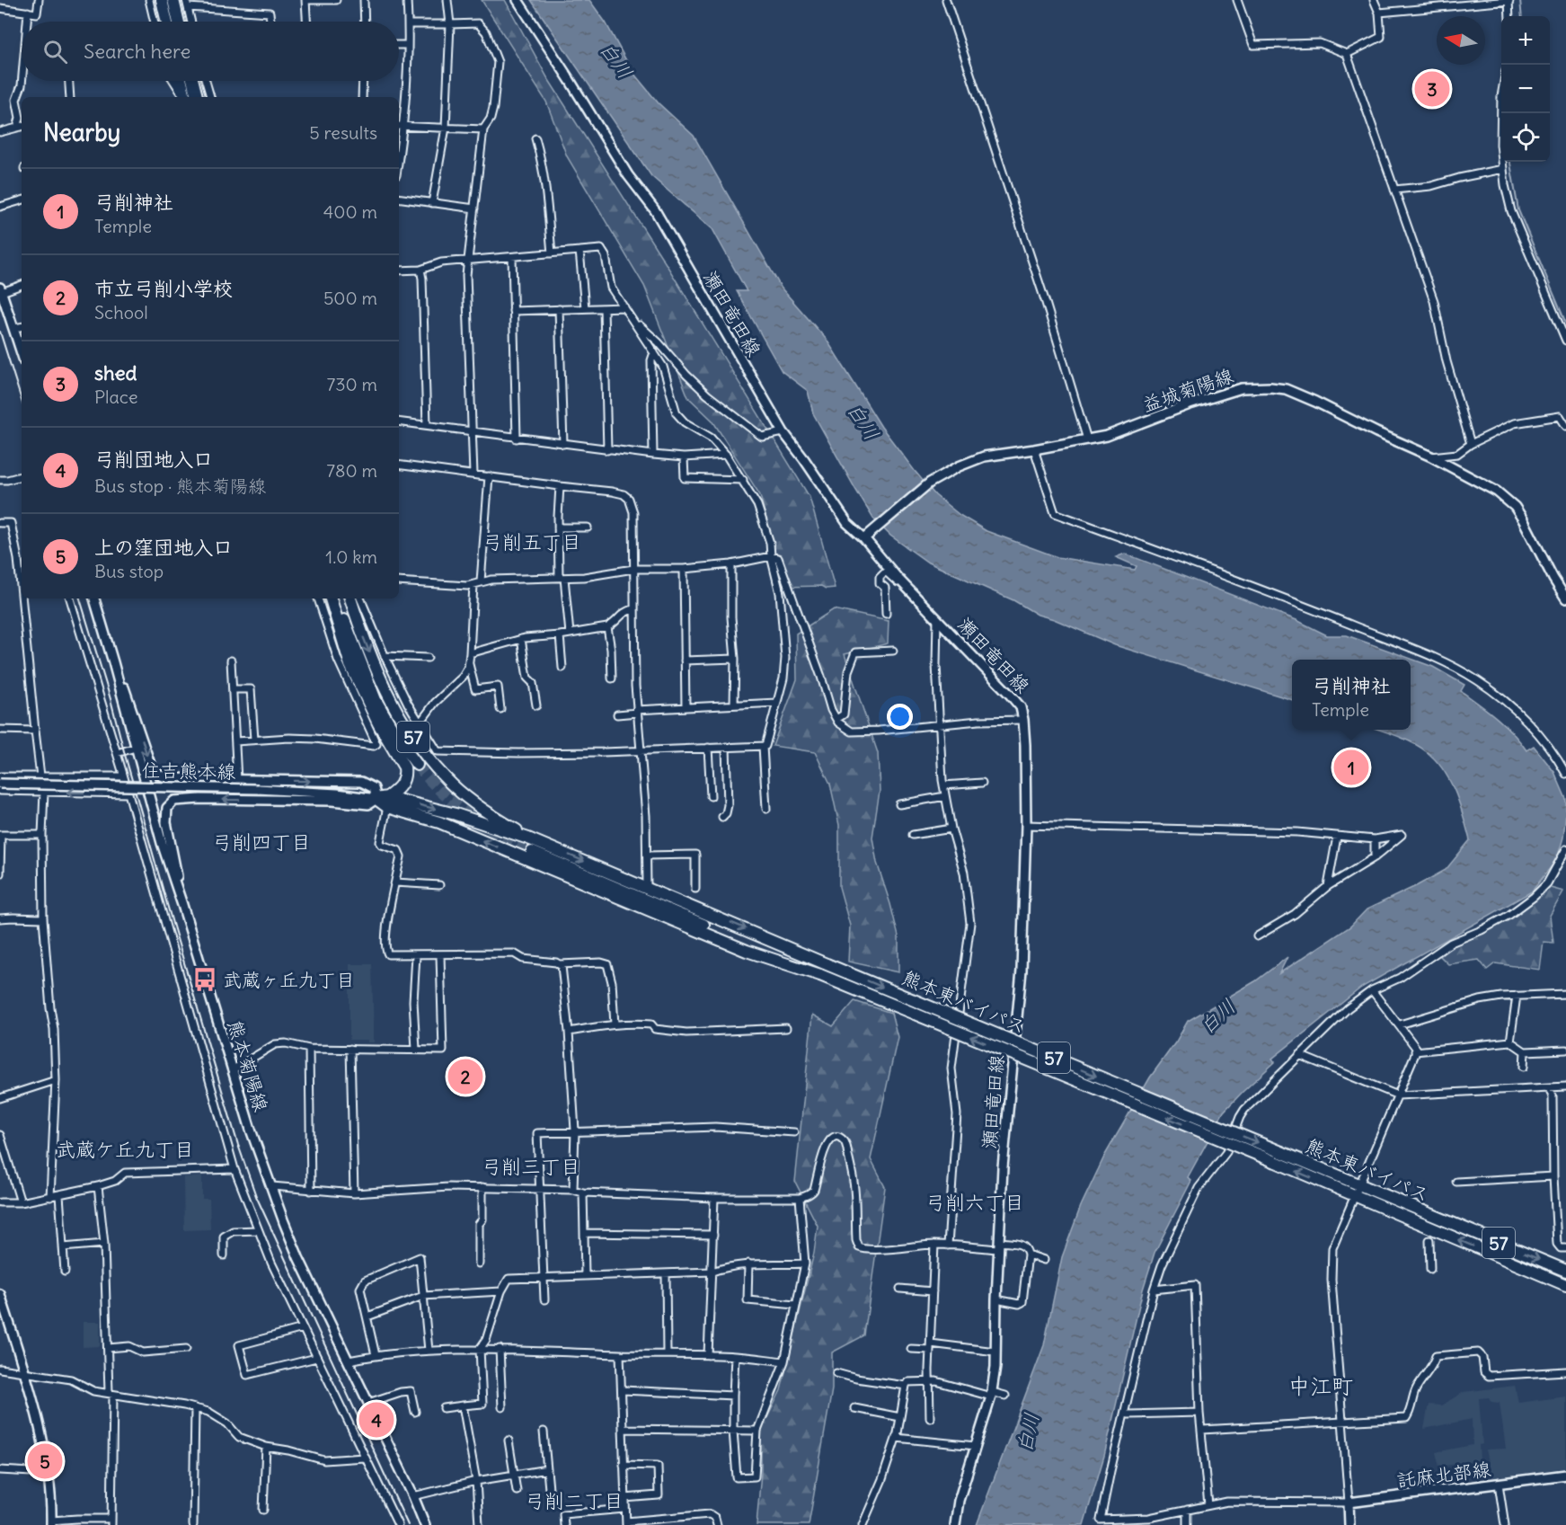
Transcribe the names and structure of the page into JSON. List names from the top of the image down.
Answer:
{
  "streets": {
    "highway": ["57", "熊本東バイパス"],
    "main road": [
      "瀬田竜田線",
      "益城菊陽線",
      "住吉熊本線",
      "熊本菊陽線",
      "託麻北部線"
    ]
  },
  "crossings": [
    ["瀬田竜田線", "益城菊陽線"],
    ["57", "熊本東バイパス"],
    ["住吉熊本線", "熊本東バイパス"]
  ],
  "districts": [
    "弓削五丁目",
    "弓削四丁目",
    "武蔵ケ丘九丁目",
    "弓削三丁目",
    "弓削六丁目",
    "中江町",
    "弓削二丁目"
  ],
  "water": ["白川"],
  "places": {
    "bus stop": ["武蔵ヶ丘九丁目"]
  },
  "north": "left",
  "page": {
    "map_buttons": ["+", "−"],
    "search": "Search here",
    "pins": [
      "3",
      "1",
      "2",
      "4",
      "5"
    ],
    "heading": ["Nearby", "5 results"],
    "list": [
      {
        "mark": "1",
        "name": "弓削神社",
        "note": "Temple",
        "value": "400 m"
      },
      {
        "mark": "2",
        "name": "市立弓削小学校",
        "note": "School",
        "value": "500 m"
      },
      {
        "mark": "3",
        "name": "shed",
        "note": "Place",
        "value": "730 m"
      },
      {
        "mark": "4",
        "name": "弓削団地入口",
        "note": "Bus stop · 熊本菊陽線",
        "value": "780 m"
      },
      {
        "mark": "5",
        "name": "上の窪団地入口",
        "note": "Bus stop",
        "value": "1.0 km"
      }
    ],
    "popup": ["弓削神社", "Temple"]
  }
}
